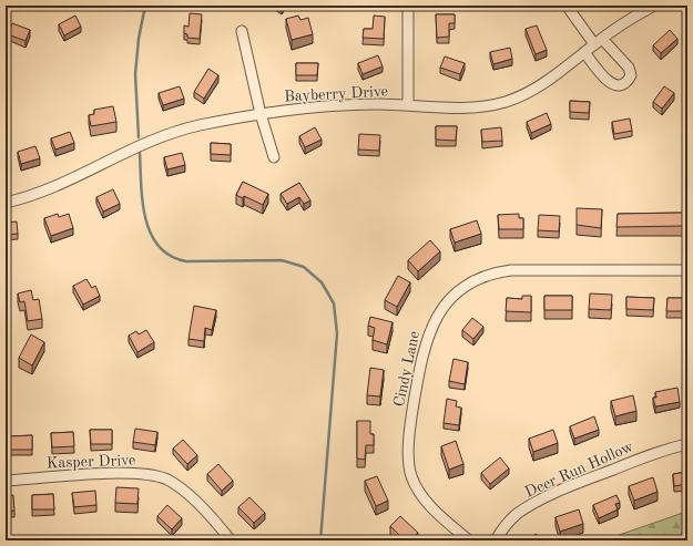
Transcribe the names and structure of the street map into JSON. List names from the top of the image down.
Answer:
{
  "streets": {
    "street": [
      "Bayberry Drive",
      "Cindy Lane",
      "Kasper Drive",
      "Deer Run Hollow"
    ]
  }
}
